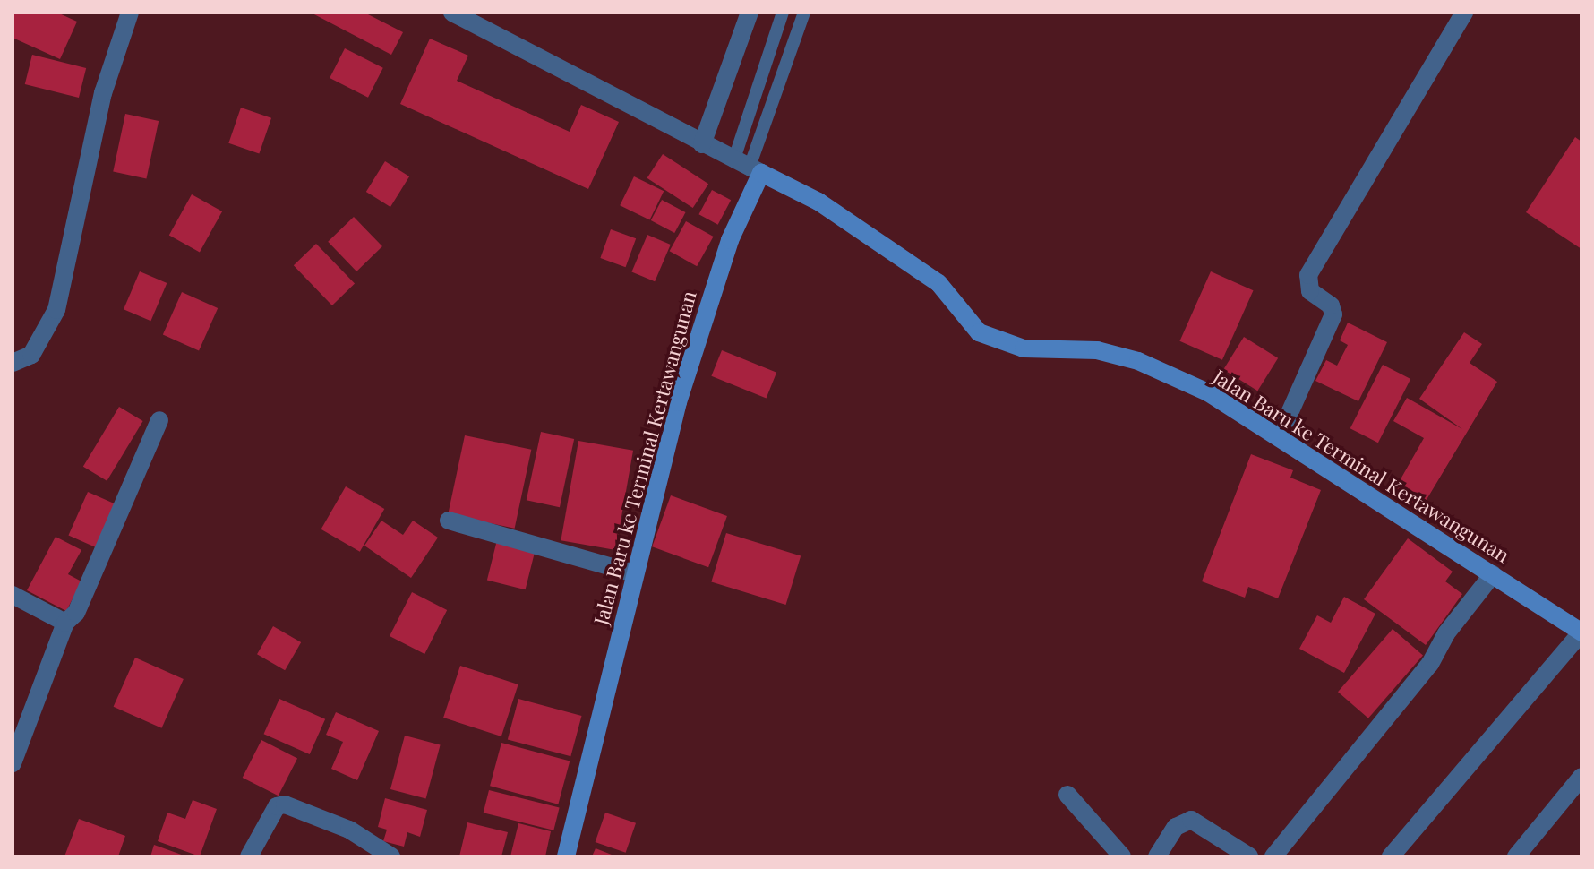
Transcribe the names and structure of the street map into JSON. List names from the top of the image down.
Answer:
{
  "streets": {
    "main road": ["Jalan Baru ke Terminal Kertawangunan"]
  }
}
